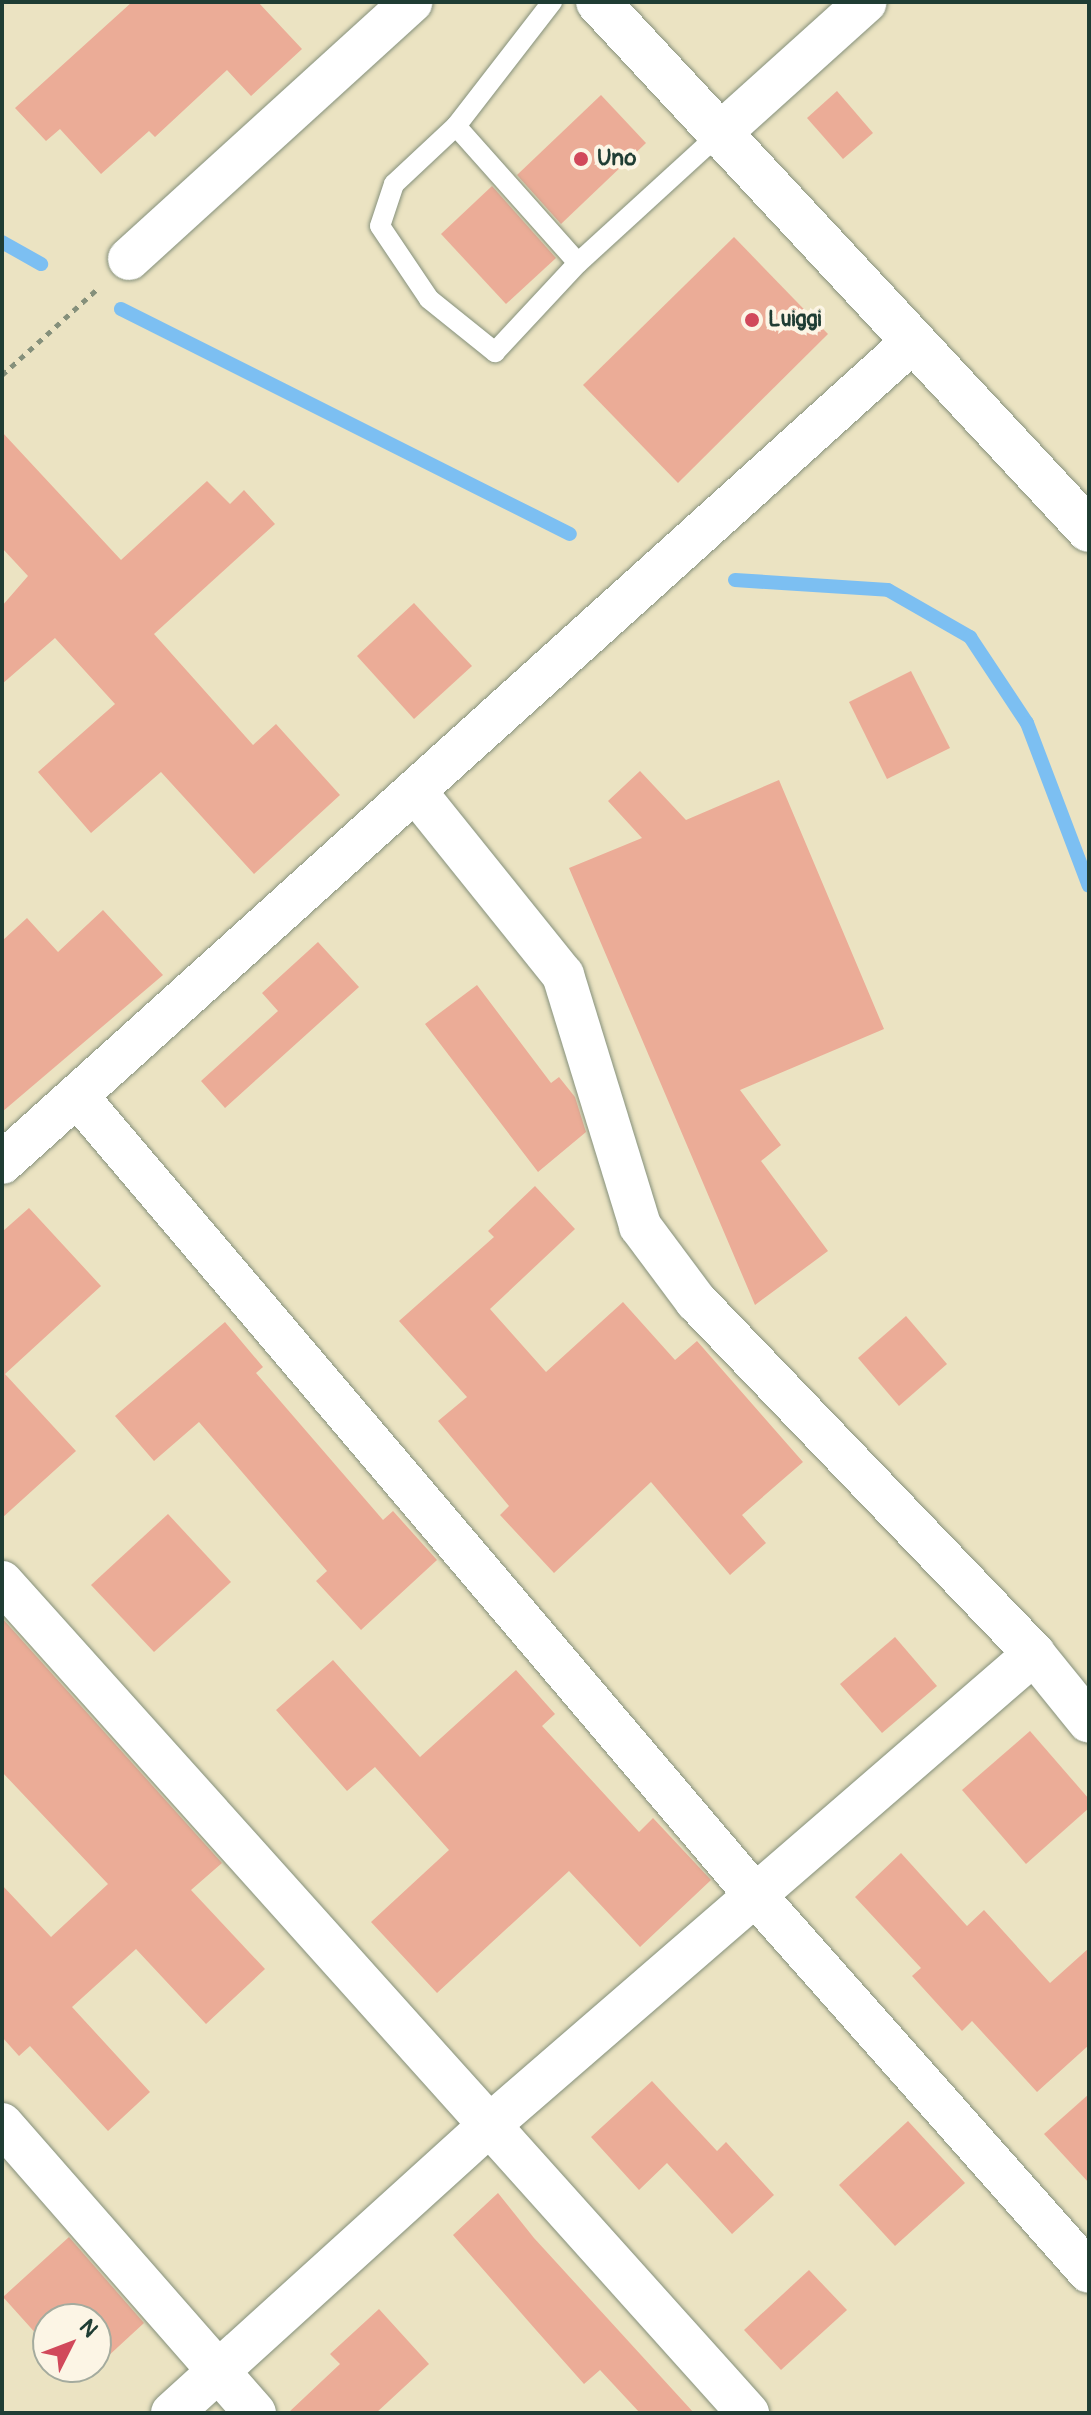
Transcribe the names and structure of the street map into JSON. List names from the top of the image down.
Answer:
{
  "places": ["Uno", "Luiggi"],
  "north": "top right"
}
